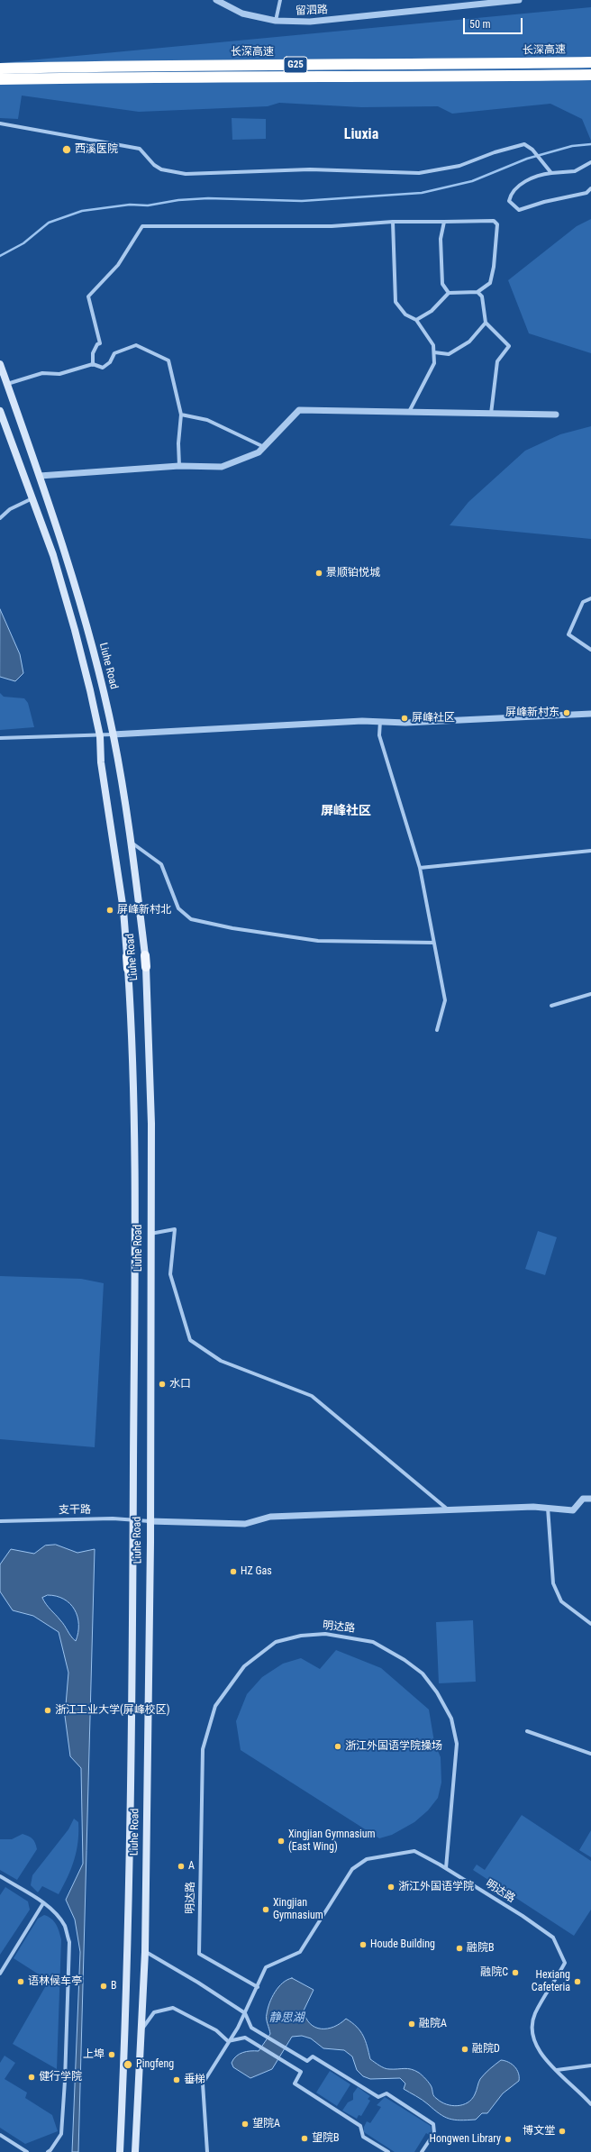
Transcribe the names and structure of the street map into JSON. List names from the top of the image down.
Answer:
{
  "streets": {
    "highway": ["长深高速", "G25"],
    "main road": ["Liuhe Road"],
    "street": ["留泗路", "支干路", "明达路"]
  },
  "crossings": [
    ["Liuhe Road", "支干路"]
  ],
  "districts": ["Liuxia", "屏峰社区"],
  "water": ["静思湖"],
  "places": [
    "西溪医院",
    "景顺铂悦城",
    "屏峰新村东",
    "屏峰社区",
    "屏峰新村北",
    "水口",
    "HZ Gas",
    "浙江工业大学(屏峰校区)",
    "浙江外国语学院操场",
    "Xingjian Gymnasium (East Wing)",
    "A",
    "浙江外国语学院",
    "Xingjian Gymnasium",
    "Houde Building",
    "融院B",
    "融院C",
    "语林候车亭",
    "Hexiang Cafeteria",
    "B",
    "融院A",
    "融院D",
    "上埠",
    "Pingfeng",
    "健行学院",
    "垂梯",
    "望院A",
    "博文堂",
    "望院B",
    "Hongwen Library"
  ],
  "scale_bar": "50 m"
}
